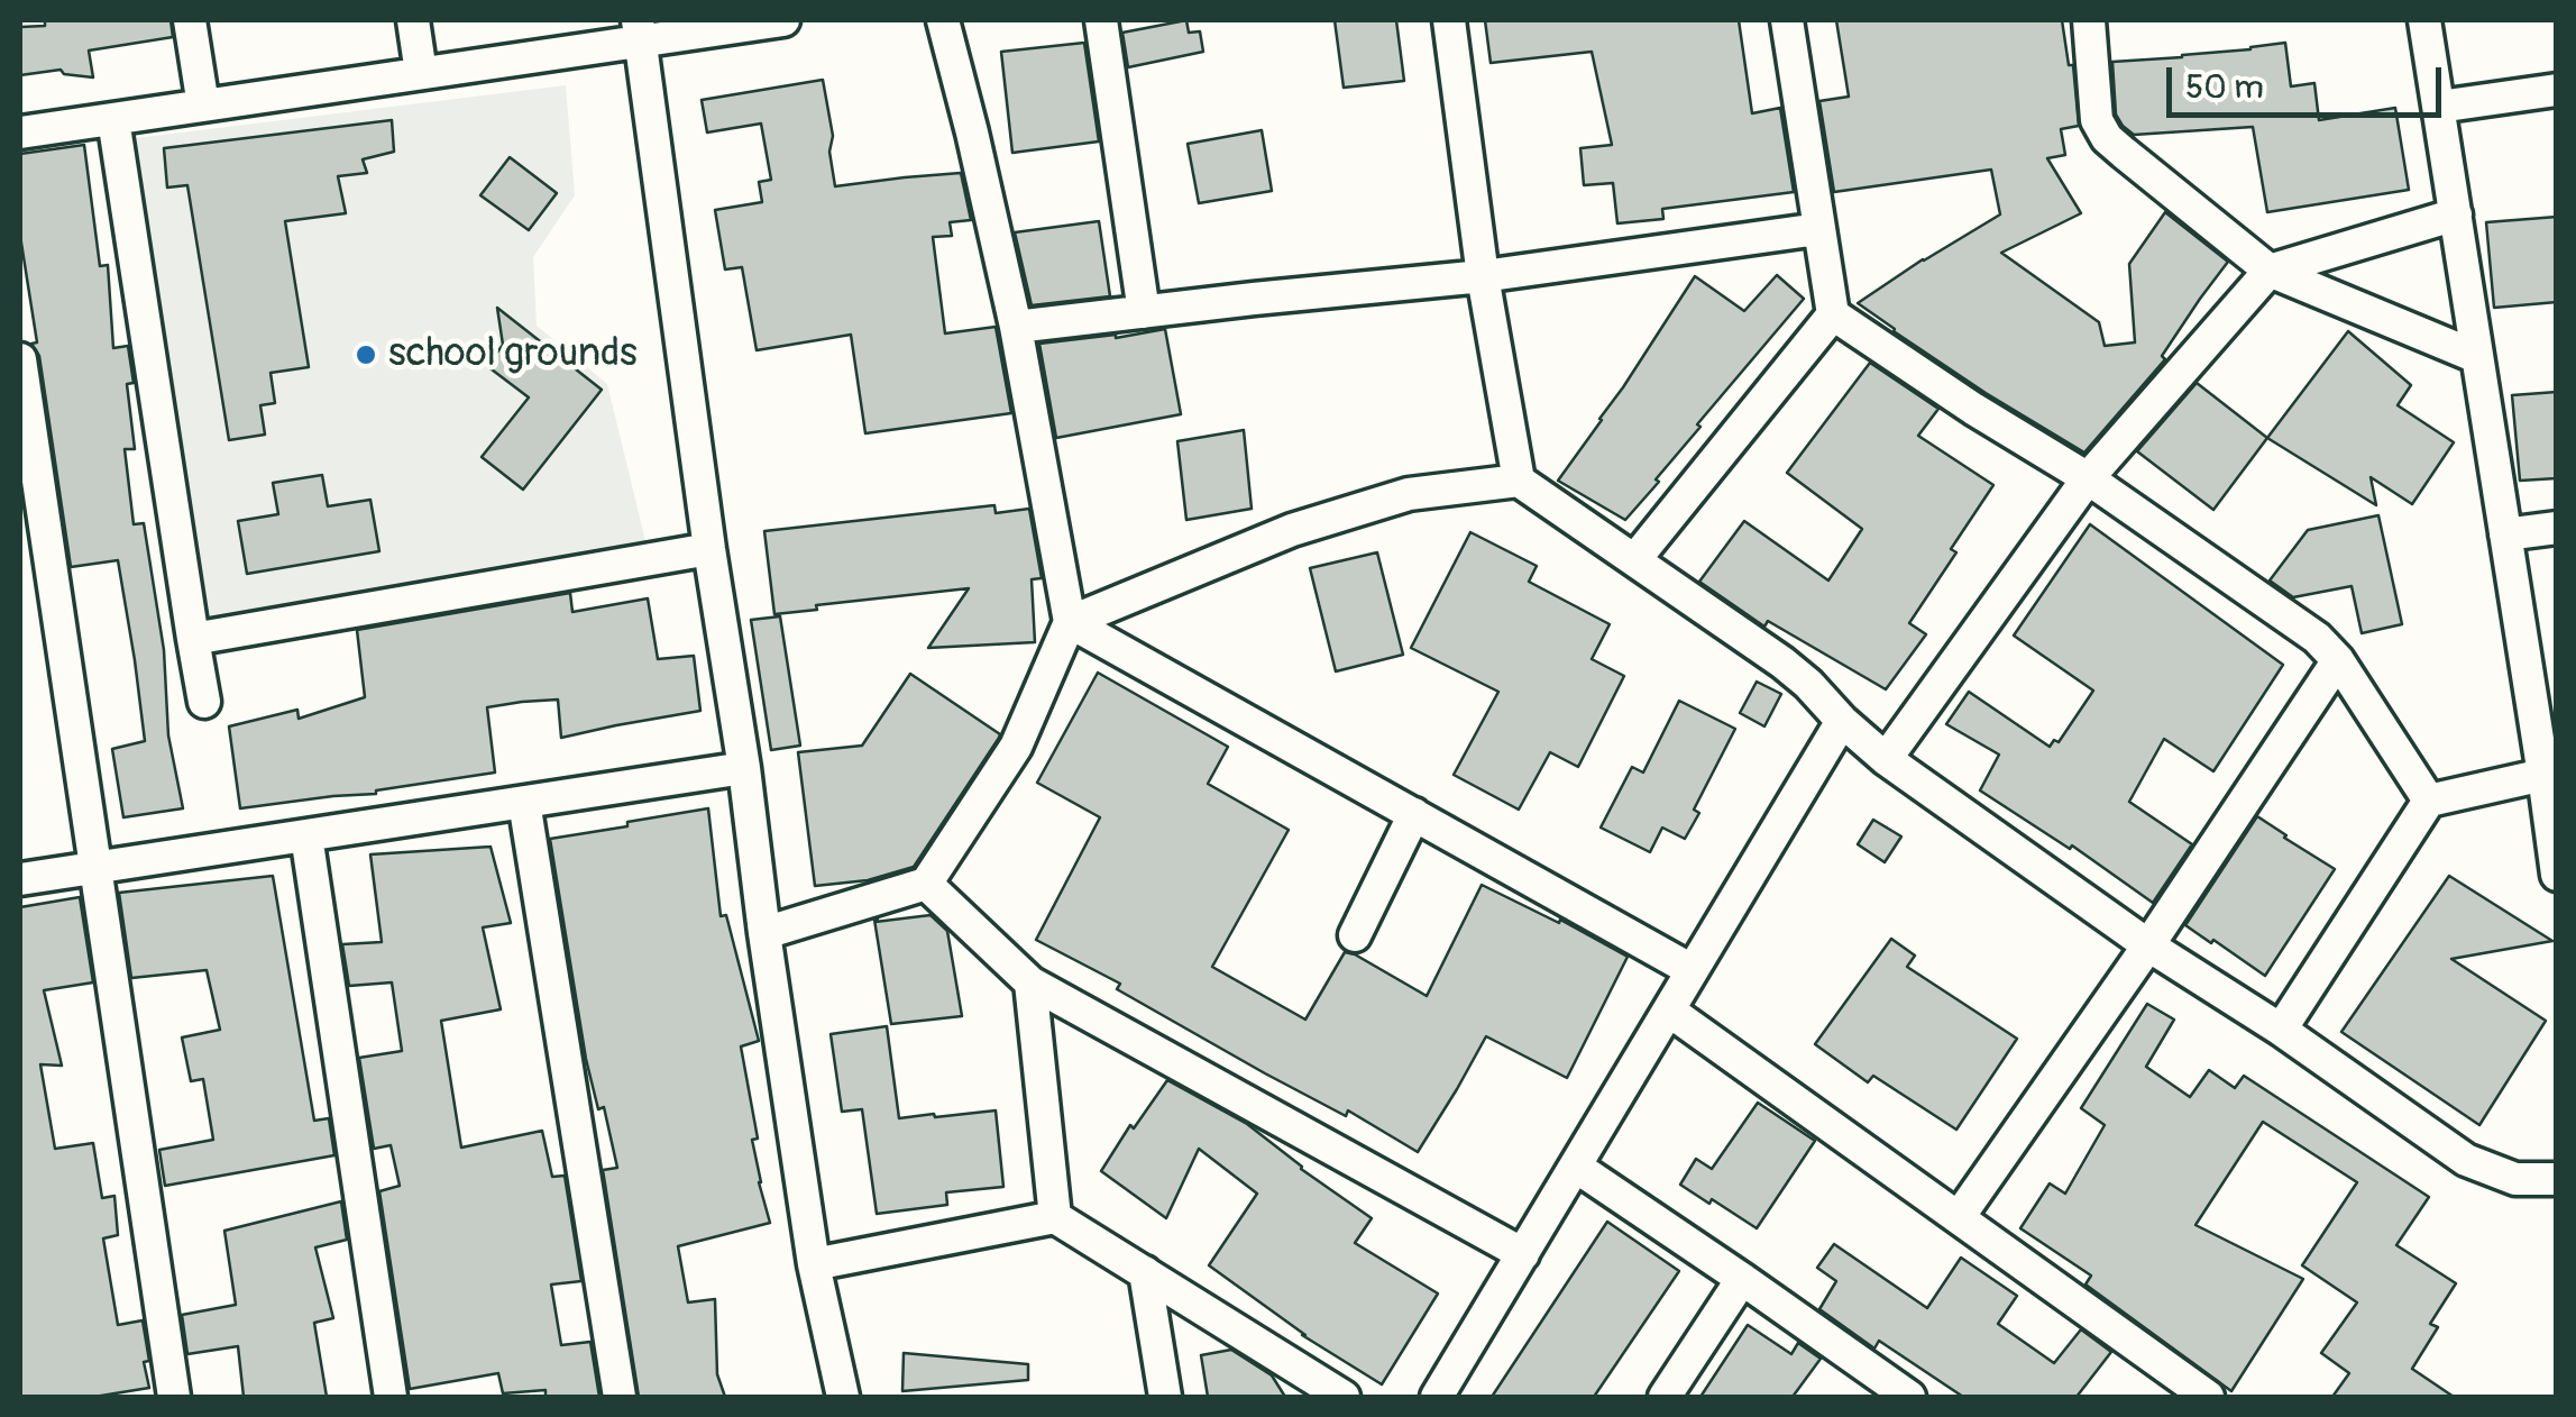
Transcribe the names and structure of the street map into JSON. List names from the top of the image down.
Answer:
{
  "places": ["school grounds"],
  "scale_bar": "50 m"
}
